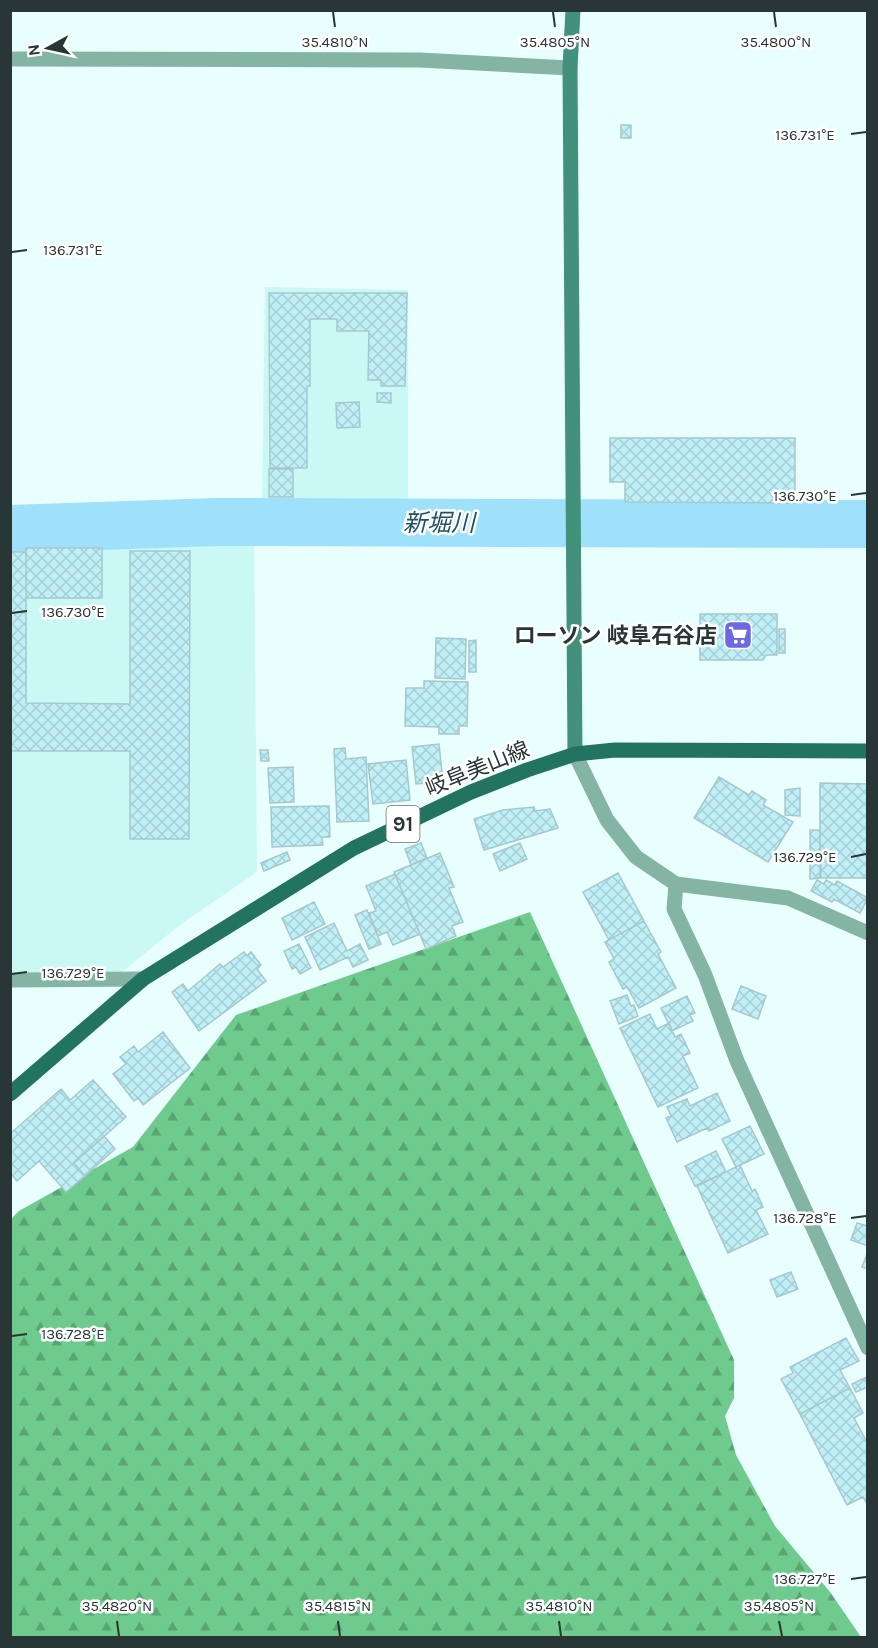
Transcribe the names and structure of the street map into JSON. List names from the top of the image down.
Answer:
{
  "streets": {
    "main road": ["岐阜美山線", "91"]
  },
  "water": ["新堀川"],
  "places": {
    "supermarket": ["ローソン 岐阜石谷店"]
  },
  "north": "left",
  "coordinates": [
    "35.4810°N",
    "35.4805°N",
    "35.4800°N",
    "136.731°E",
    "136.730°E",
    "136.729°E",
    "136.728°E",
    "136.727°E",
    "35.4820°N",
    "35.4815°N"
  ]
}
